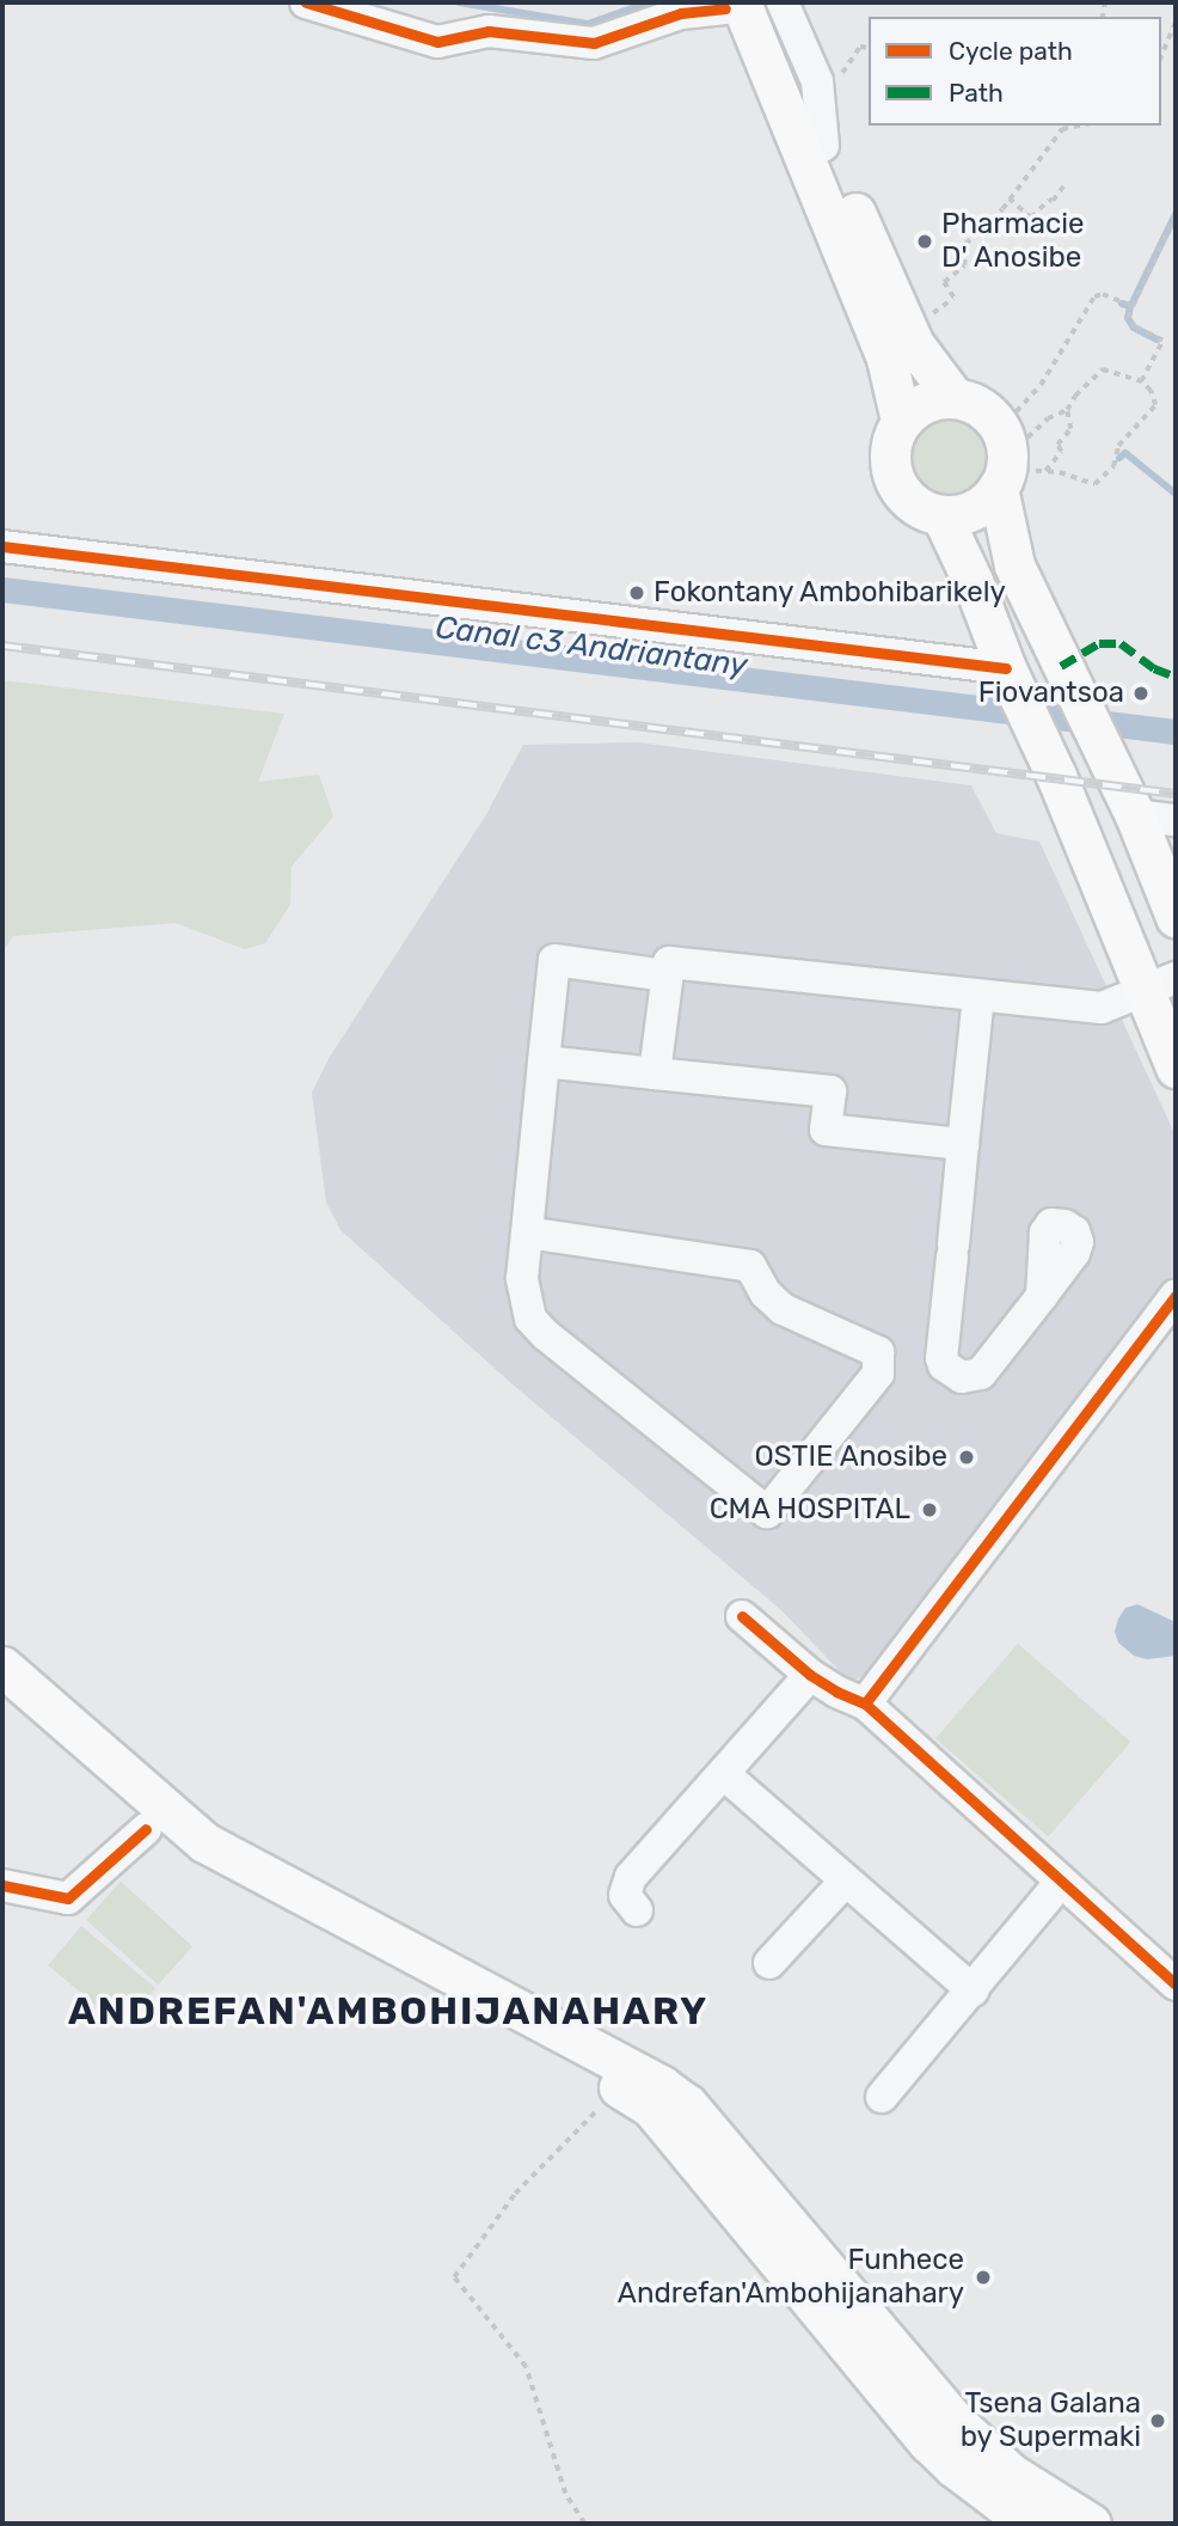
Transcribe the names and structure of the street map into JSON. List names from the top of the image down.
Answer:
{
  "districts": ["ANDREFAN'AMBOHIJANAHARY"],
  "water": ["Canal c3 Andriantany"],
  "places": [
    "Pharmacie D' Anosibe",
    "Fokontany Ambohibarikely",
    "Fiovantsoa",
    "OSTIE Anosibe",
    "CMA HOSPITAL",
    "Funhece Andrefan'Ambohijanahary",
    "Tsena Galana by Supermaki"
  ],
  "legend": ["Cycle path", "Path"]
}
